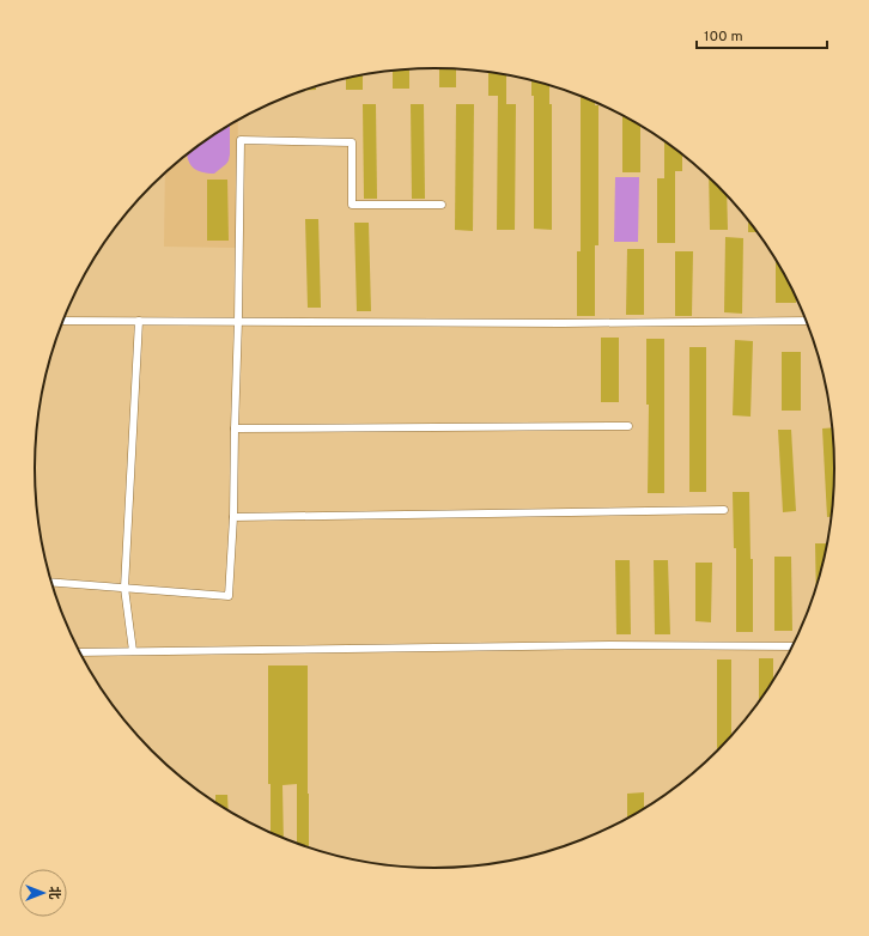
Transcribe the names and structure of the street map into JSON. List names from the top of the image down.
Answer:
{
  "scale_bar": "100 m",
  "north": "right"
}
